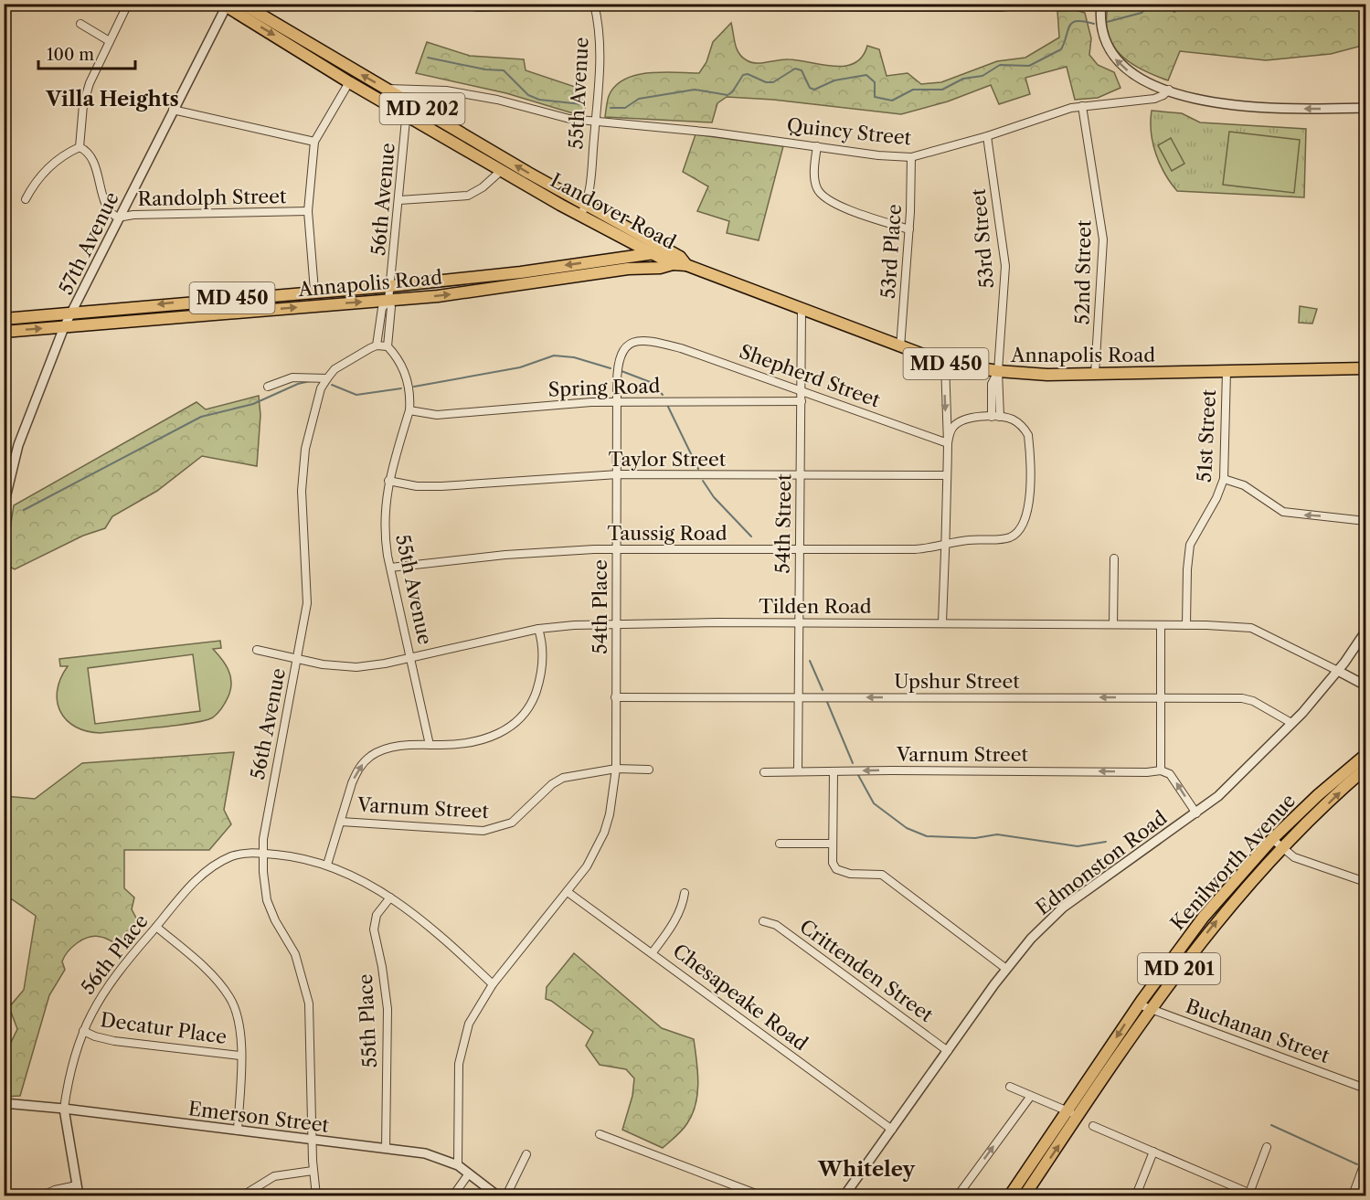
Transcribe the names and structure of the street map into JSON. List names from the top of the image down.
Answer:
{
  "streets": {
    "main road": [
      "MD 202",
      "Landover Road",
      "Annapolis Road",
      "MD 450",
      "Kenilworth Avenue",
      "MD 201"
    ],
    "street": [
      "55th Avenue",
      "Quincy Street",
      "Randolph Street",
      "56th Avenue",
      "53rd Street",
      "57th Avenue",
      "53rd Place",
      "52nd Street",
      "Shepherd Street",
      "Spring Road",
      "51st Street",
      "Taylor Street",
      "54th Street",
      "Taussig Road",
      "Tilden Road",
      "54th Place",
      "Upshur Street",
      "Varnum Street",
      "Edmonston Road",
      "56th Place",
      "Crittenden Street",
      "Chesapeake Road",
      "55th Place",
      "Decatur Place",
      "Buchanan Street",
      "Emerson Street"
    ]
  },
  "crossings": [
    ["55th Avenue", "Quincy Street"],
    ["55th Avenue", "Landover Road"],
    ["55th Avenue", "Spring Road"],
    ["55th Avenue", "Taylor Street"],
    ["55th Avenue", "Taussig Road"],
    ["55th Avenue", "Tilden Road"],
    ["Quincy Street", "Landover Road"],
    ["Quincy Street", "53rd Street"],
    ["Quincy Street", "53rd Place"],
    ["Quincy Street", "52nd Street"],
    ["Randolph Street", "57th Avenue"],
    ["56th Avenue", "Landover Road"],
    ["56th Avenue", "Annapolis Road"],
    ["56th Avenue", "Tilden Road"],
    ["56th Avenue", "56th Place"],
    ["56th Avenue", "Emerson Street"],
    ["Landover Road", "57th Avenue"],
    ["Landover Road", "Annapolis Road"],
    ["53rd Street", "Annapolis Road"],
    ["53rd Street", "Taussig Road"],
    ["57th Avenue", "Annapolis Road"],
    ["53rd Place", "Annapolis Road"],
    ["52nd Street", "Annapolis Road"],
    ["Annapolis Road", "51st Street"],
    ["Annapolis Road", "54th Street"],
    ["Shepherd Street", "54th Street"],
    ["Shepherd Street", "54th Place"],
    ["Spring Road", "54th Street"],
    ["Spring Road", "54th Place"],
    ["51st Street", "Tilden Road"],
    ["Taylor Street", "54th Street"],
    ["Taylor Street", "54th Place"],
    ["54th Street", "Taussig Road"],
    ["54th Street", "Tilden Road"],
    ["54th Street", "Upshur Street"],
    ["54th Street", "Varnum Street"],
    ["Taussig Road", "54th Place"],
    ["Tilden Road", "54th Place"],
    ["Tilden Road", "Edmonston Road"],
    ["54th Place", "Upshur Street"],
    ["54th Place", "Varnum Street"],
    ["54th Place", "Chesapeake Road"],
    ["Upshur Street", "Edmonston Road"],
    ["Kenilworth Avenue", "Buchanan Street"],
    ["Edmonston Road", "Crittenden Street"],
    ["Edmonston Road", "Chesapeake Road"],
    ["56th Place", "55th Place"],
    ["56th Place", "Decatur Place"],
    ["56th Place", "Emerson Street"],
    ["55th Place", "Emerson Street"]
  ],
  "one_way": ["Upshur Street", "Varnum Street"],
  "districts": ["Villa Heights", "Whiteley"],
  "scale_bar": "100 m"
}
